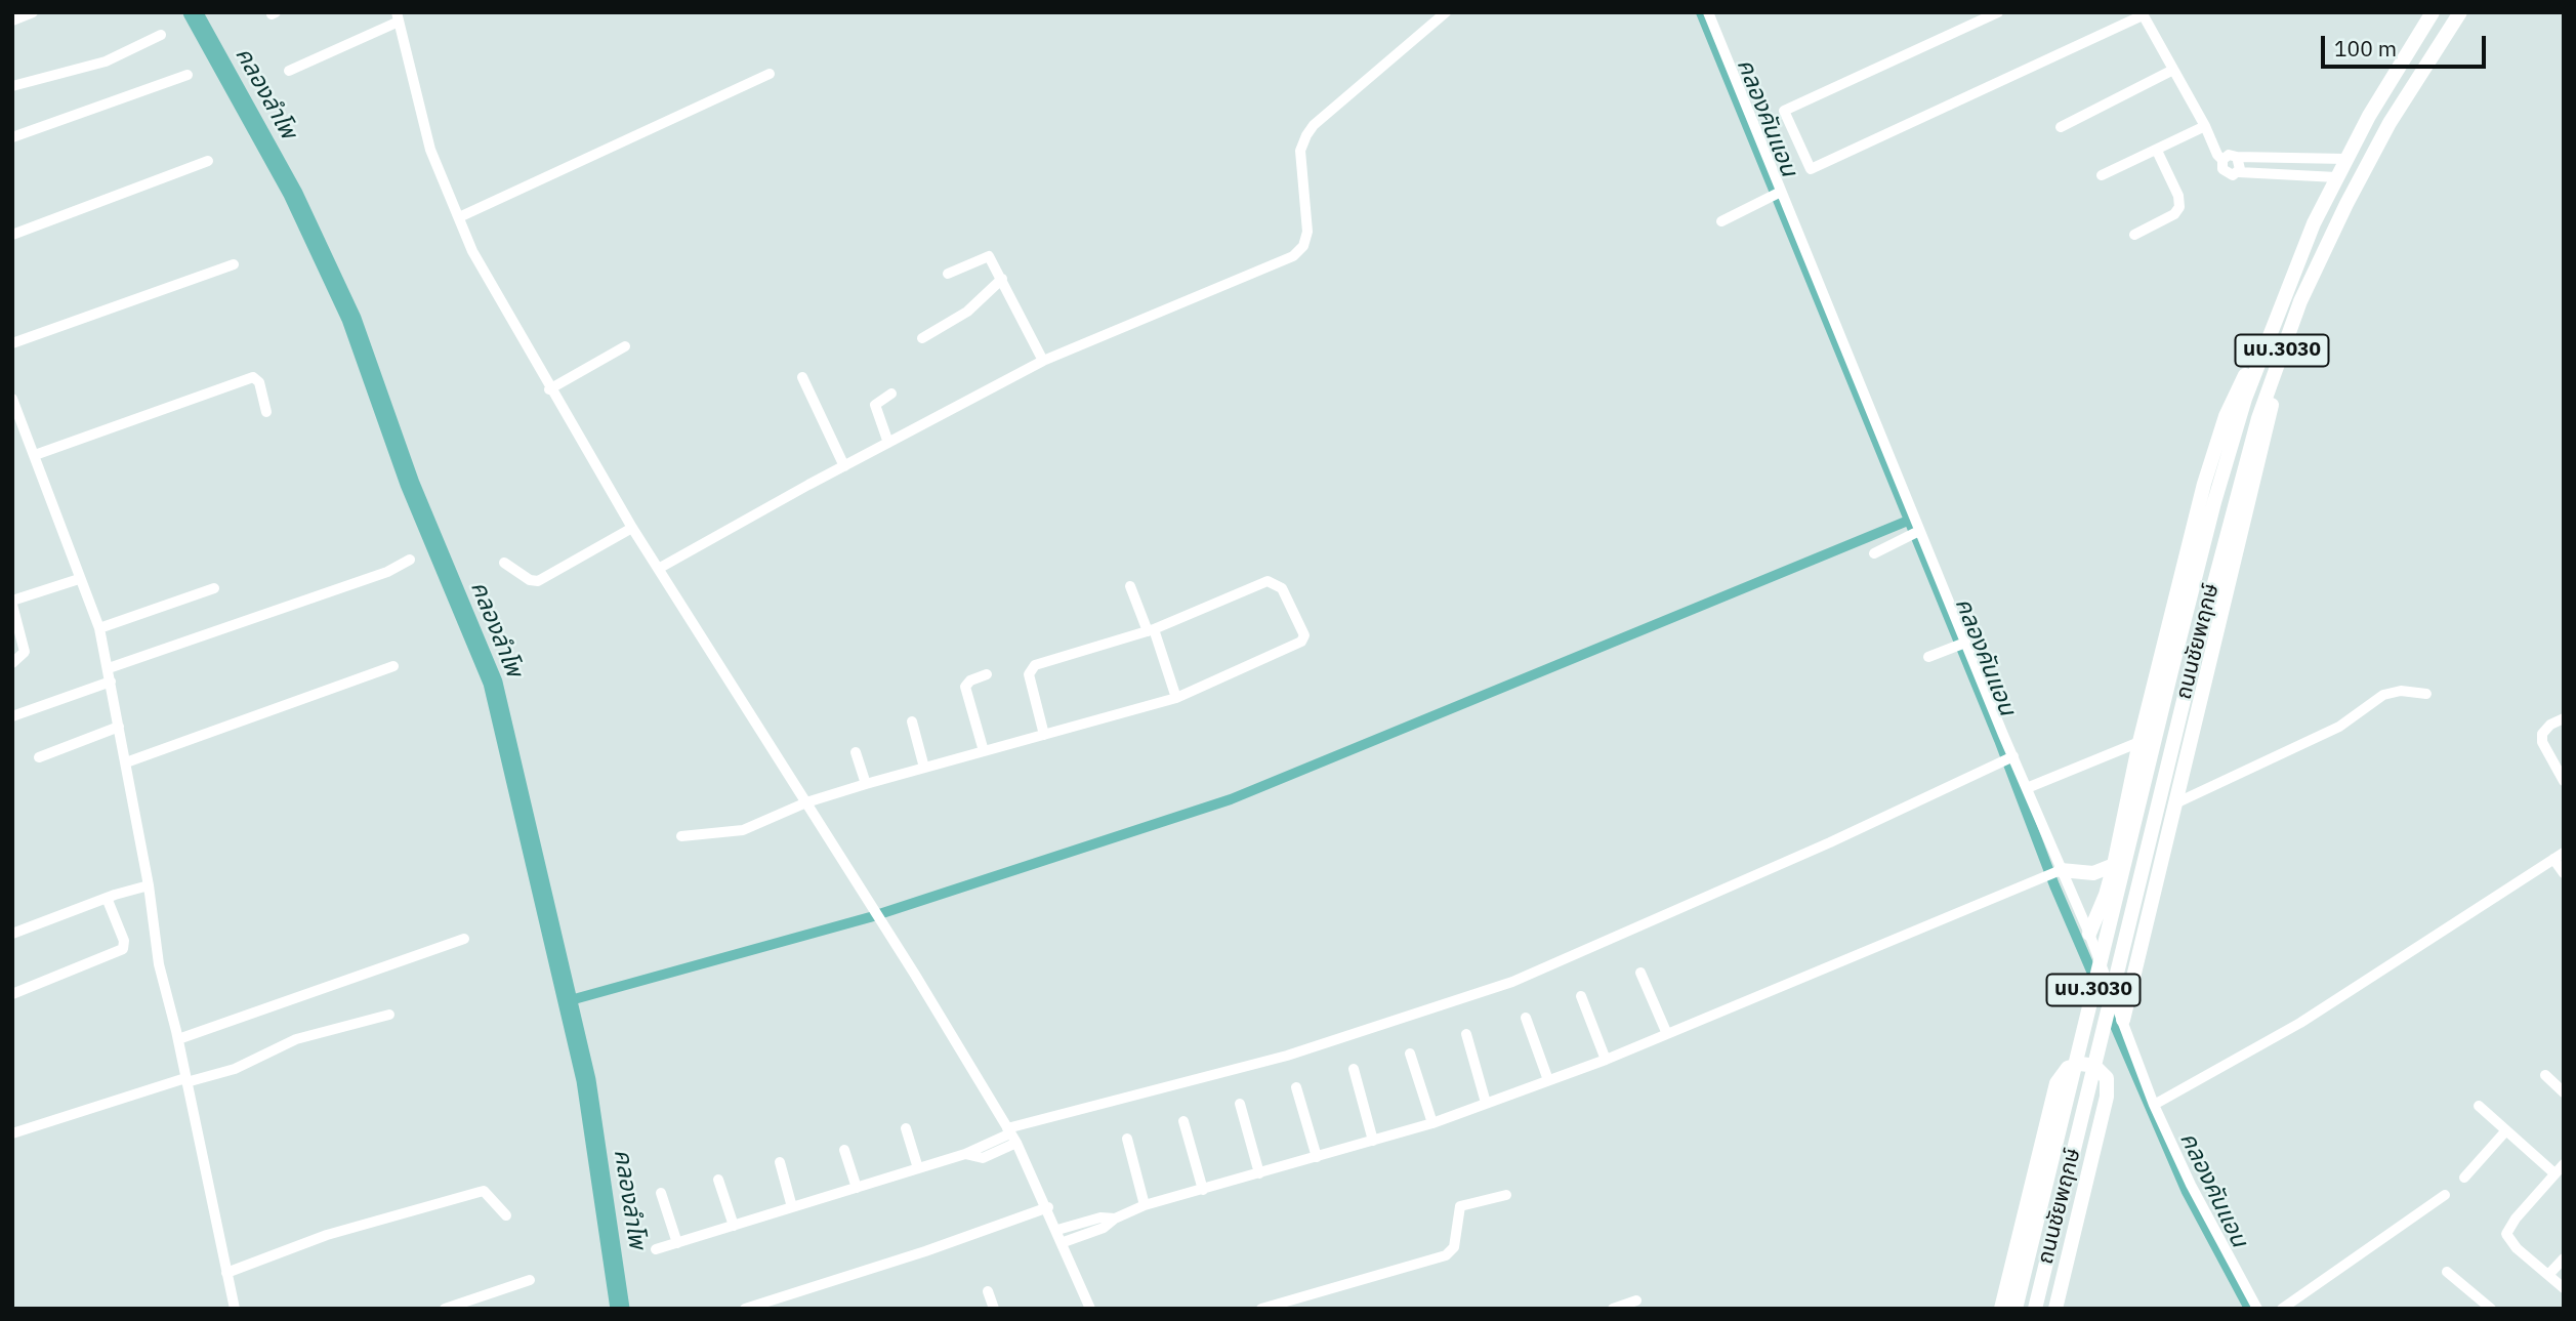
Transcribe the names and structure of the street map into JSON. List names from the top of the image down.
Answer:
{
  "streets": {
    "main road": ["นบ.3030", "ถนนชัยพฤกษ์"]
  },
  "water": ["คลองลำโพ", "คลองคันแอน"],
  "scale_bar": "100 m"
}
